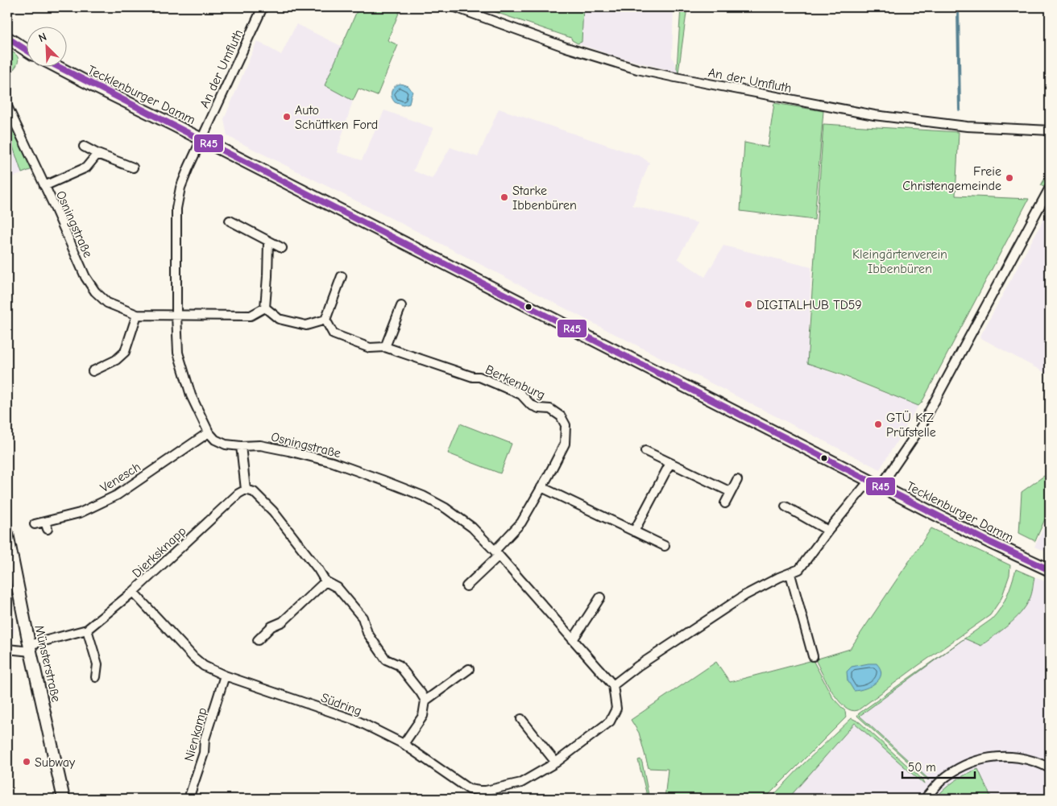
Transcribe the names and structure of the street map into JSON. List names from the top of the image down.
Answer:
{
  "streets": {
    "main road": ["Tecklenburger Damm", "Münsterstraße"],
    "street": [
      "An der Umfluth",
      "Osningstraße",
      "Berkenburg",
      "Venesch",
      "Dierksknapp",
      "Südring",
      "Nienkamp"
    ]
  },
  "crossings": [
    ["An der Umfluth", "Tecklenburger Damm"],
    ["An der Umfluth", "Osningstraße"],
    ["Tecklenburger Damm", "Osningstraße"],
    ["Osningstraße", "Berkenburg"],
    ["Osningstraße", "Venesch"],
    ["Osningstraße", "Südring"],
    ["Dierksknapp", "Münsterstraße"],
    ["Dierksknapp", "Südring"],
    ["Südring", "Nienkamp"]
  ],
  "parks": ["Kleingärtenverein Ibbenbüren"],
  "places": [
    "Auto Schüttken Ford",
    "Freie Christengemeinde",
    "Starke Ibbenbüren",
    "DIGITALHUB TD59",
    "GTÜ KfZ Prüfstelle",
    "Subway"
  ],
  "lines": ["transit line R45"],
  "scale_bar": "50 m",
  "north": "top left"
}
